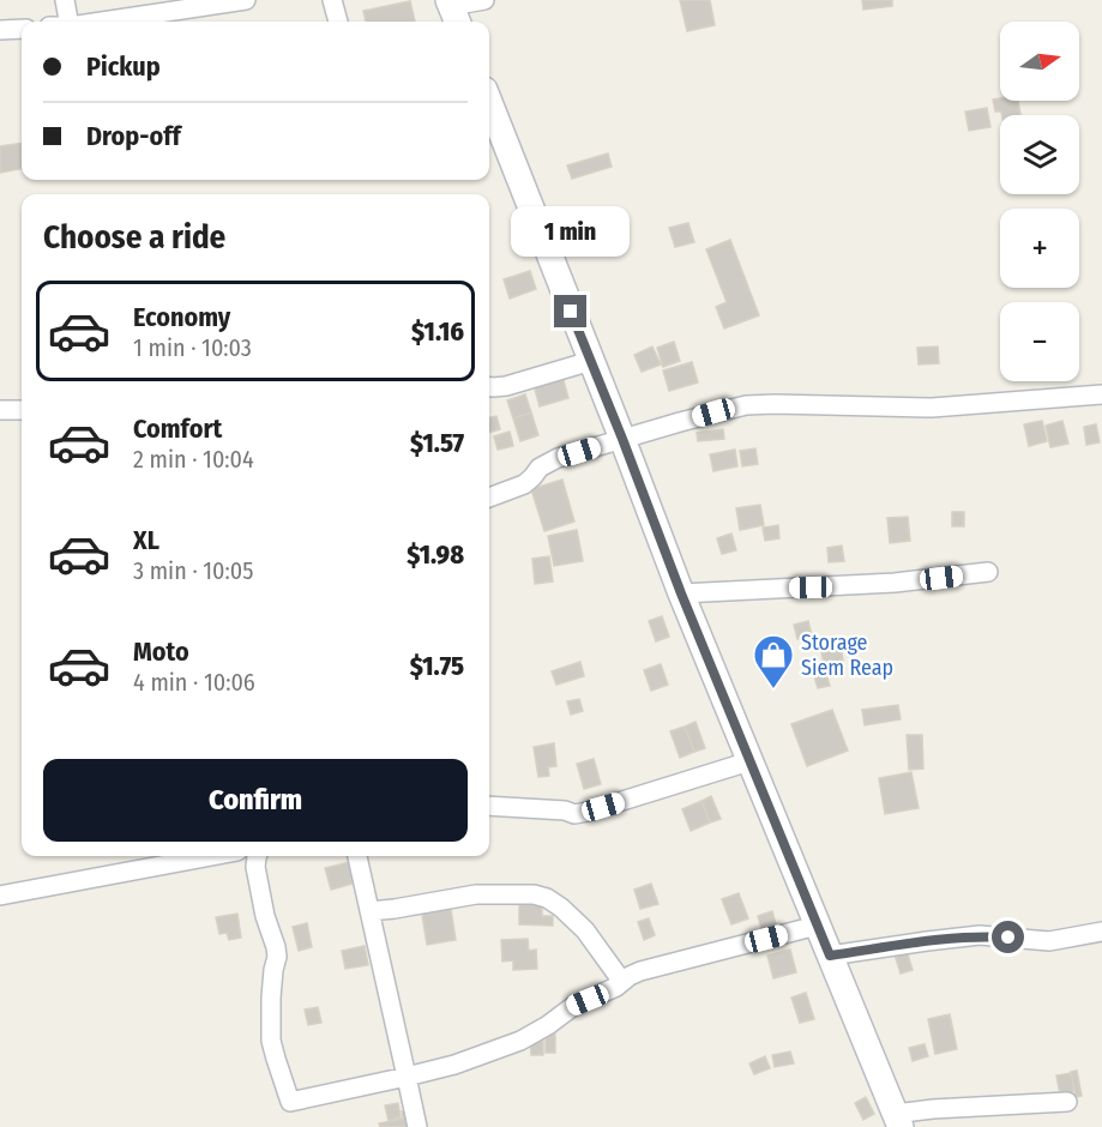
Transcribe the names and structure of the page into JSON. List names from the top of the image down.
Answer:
{
  "places": {
    "shop": ["Storage Siem Reap"]
  },
  "north": "right",
  "page": {
    "map_buttons": ["+", "−"],
    "banner": ["Pickup", "Drop-off"],
    "heading": "Choose a ride",
    "bubble": "1 min",
    "list": [
      {
        "name": "Economy",
        "note": "1 min · 10:03",
        "value": "$1.16"
      },
      {
        "name": "Comfort",
        "note": "2 min · 10:04",
        "value": "$1.57"
      },
      {
        "name": "XL",
        "note": "3 min · 10:05",
        "value": "$1.98"
      },
      {
        "name": "Moto",
        "note": "4 min · 10:06",
        "value": "$1.75"
      }
    ],
    "buttons": "Confirm"
  }
}
